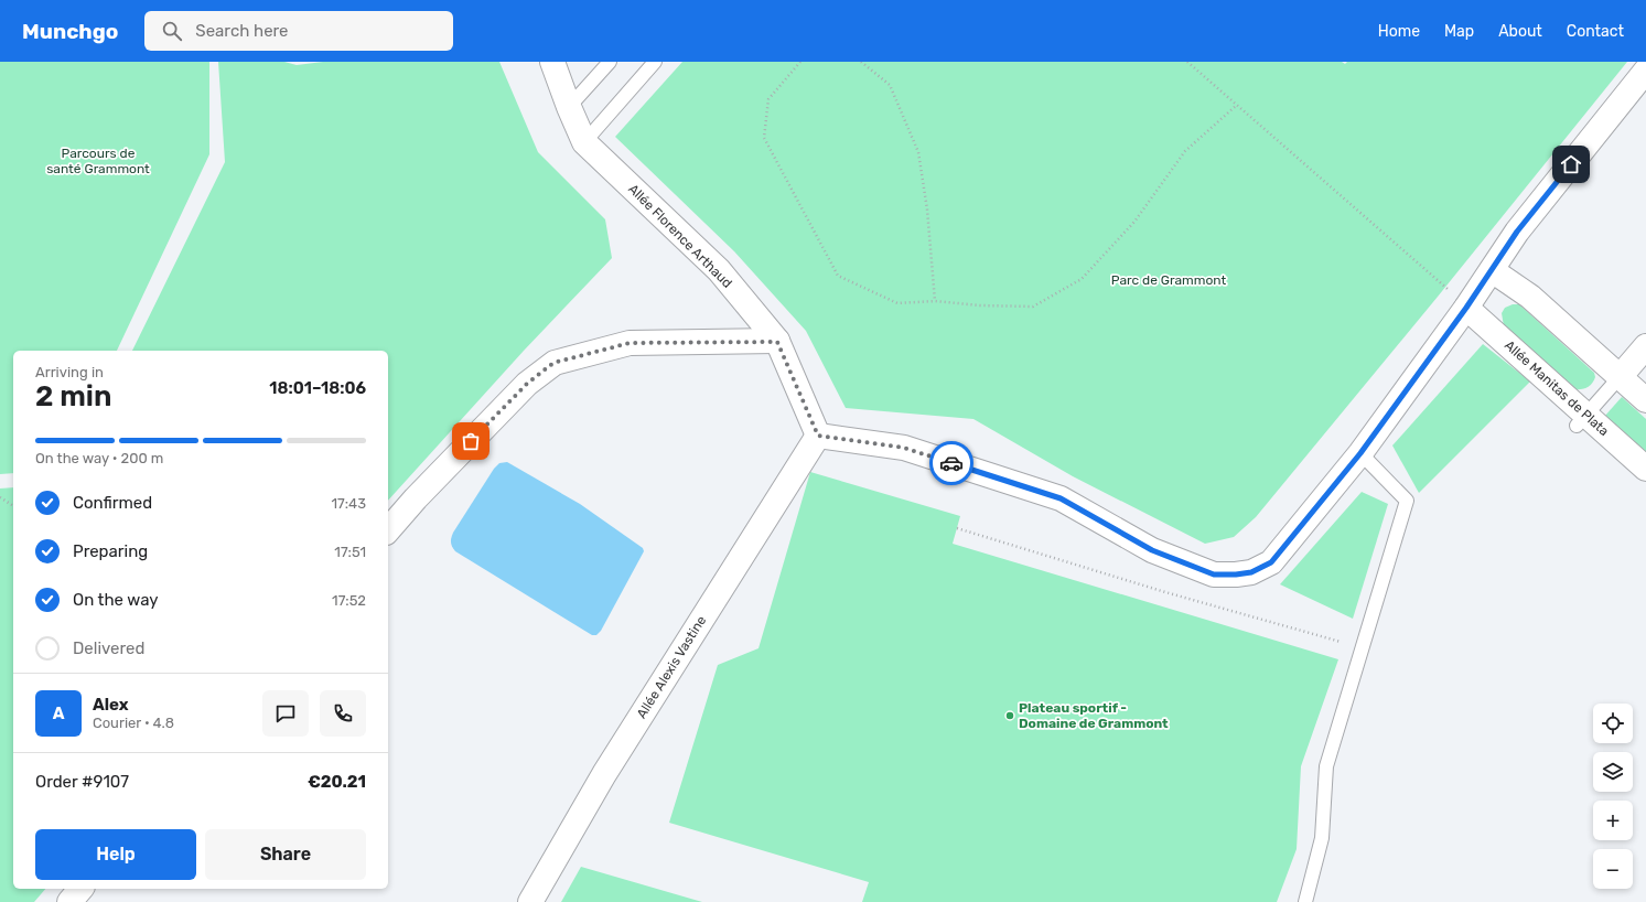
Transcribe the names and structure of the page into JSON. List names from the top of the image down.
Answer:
{
  "streets": {
    "street": ["Allée Florence Arthaud", "Allée Manitas de Plata", "Allée Alexis Vastine"]
  },
  "crossings": [
    ["Allée Florence Arthaud", "Allée Alexis Vastine"]
  ],
  "parks": ["Parcours de santé Grammont", "Parc de Grammont"],
  "places": ["Plateau sportif - Domaine de Grammont"],
  "page": {
    "header": "Munchgo",
    "search": "Search here",
    "nav": [
      "Home",
      "Map",
      "About",
      "Contact"
    ],
    "heading": ["2 min", "Arriving in", "18:01–18:06"],
    "panel": [
      "Alex",
      "Courier · 4.8",
      "Order #9107",
      "€20.21"
    ],
    "bar": "On the way · 200 m",
    "list": [
      ["Confirmed", "17:43"],
      ["Preparing", "17:51"],
      ["On the way", "17:52"],
      "Delivered"
    ],
    "round": "A",
    "map_buttons": ["+", "−"],
    "buttons": ["Help", "Share"]
  }
}
